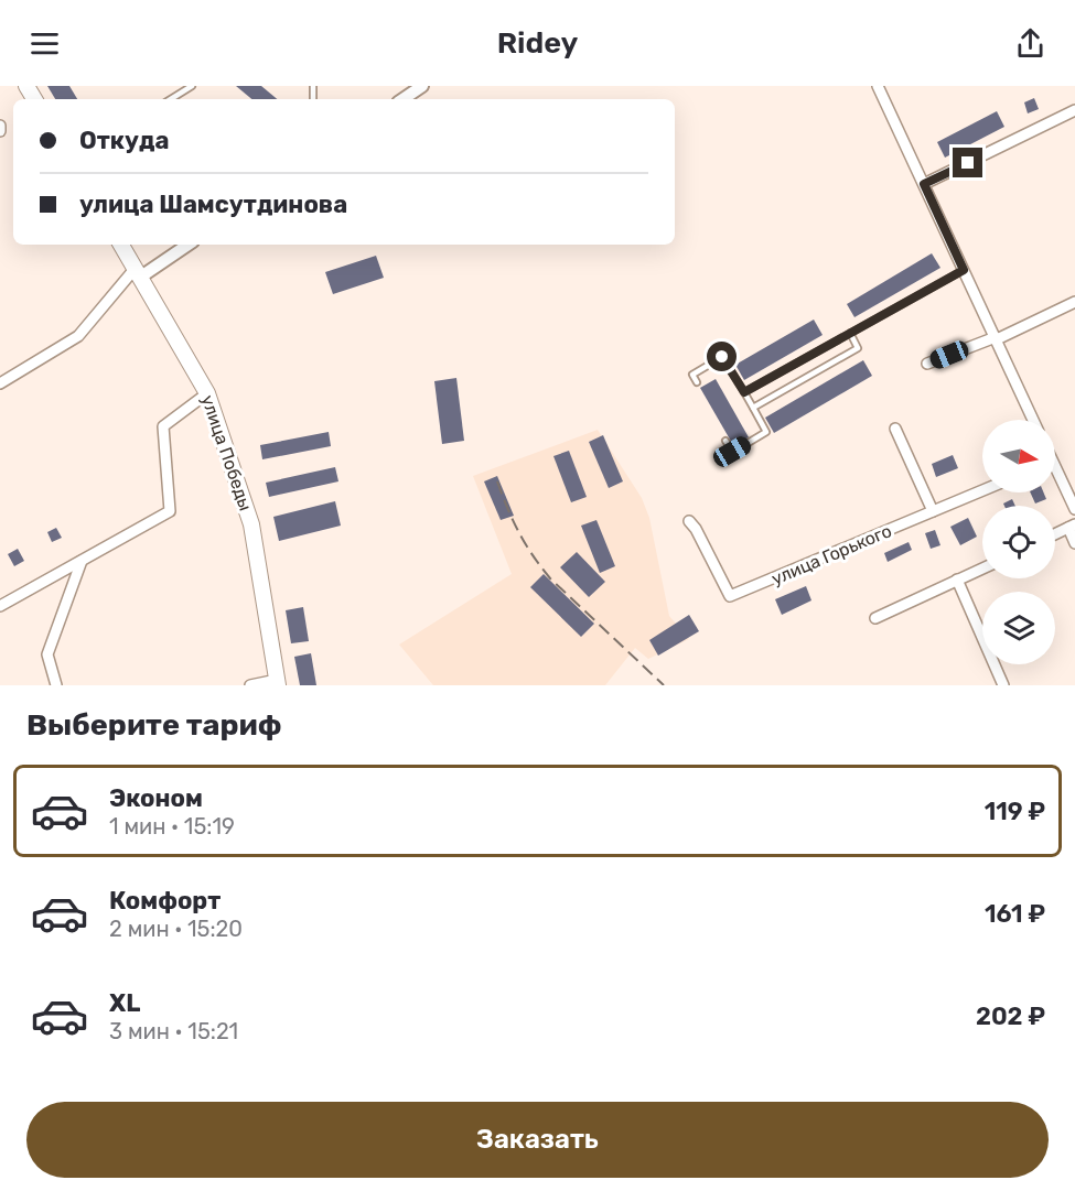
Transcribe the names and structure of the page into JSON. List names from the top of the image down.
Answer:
{
  "streets": {
    "main road": ["улица Победы"],
    "street": ["улица Горького"]
  },
  "north": "right",
  "page": {
    "header": "Ridey",
    "banner": ["Откуда", "улица Шамсутдинова"],
    "heading": "Выберите тариф",
    "list": [
      {
        "name": "Эконом",
        "note": "1 мин · 15:19",
        "value": "119 ₽"
      },
      {
        "name": "Комфорт",
        "note": "2 мин · 15:20",
        "value": "161 ₽"
      },
      {
        "name": "XL",
        "note": "3 мин · 15:21",
        "value": "202 ₽"
      }
    ],
    "buttons": "Заказать"
  }
}
